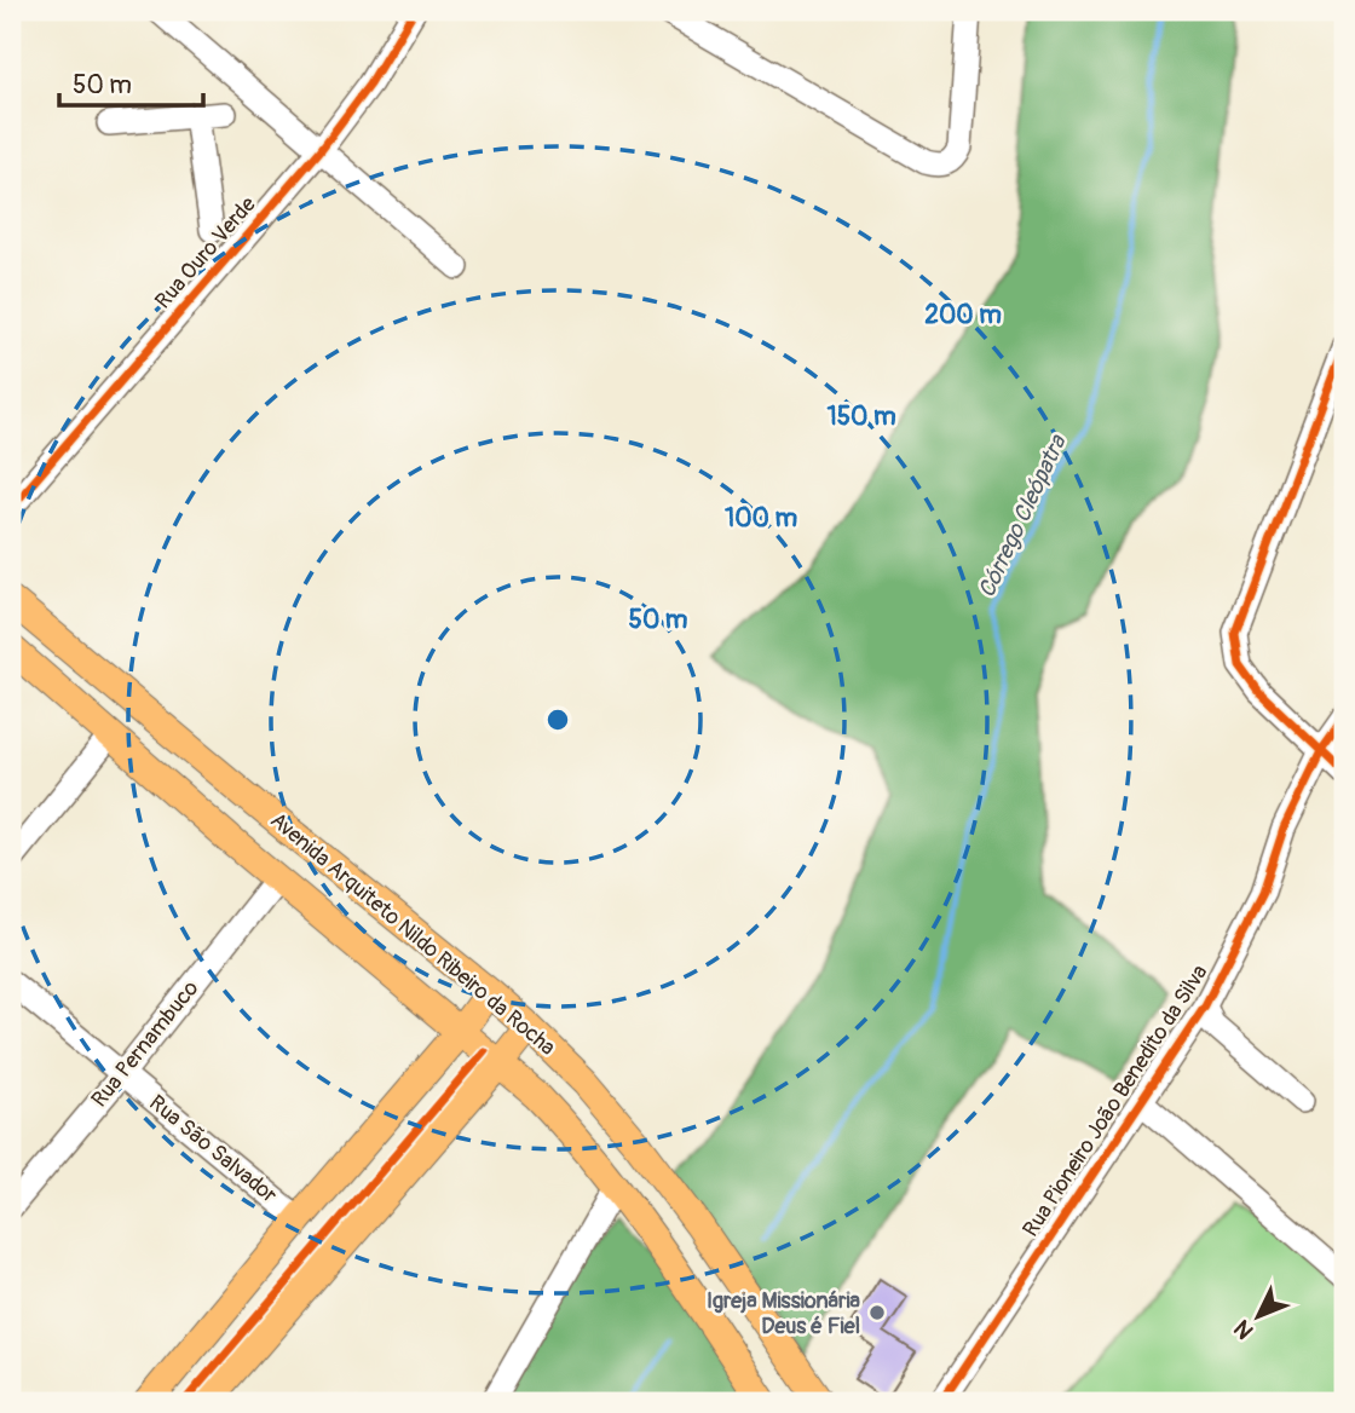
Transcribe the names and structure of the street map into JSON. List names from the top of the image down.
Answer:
{
  "streets": {
    "main road": ["Avenida Arquiteto Nildo Ribeiro da Rocha"],
    "street": [
      "Rua Ouro Verde",
      "Rua Pernambuco",
      "Rua Pioneiro João Benedito da Silva",
      "Rua São Salvador"
    ]
  },
  "crossings": [
    ["Avenida Arquiteto Nildo Ribeiro da Rocha", "Rua Pernambuco"],
    ["Rua Pernambuco", "Rua São Salvador"]
  ],
  "water": ["Córrego Cleópatra"],
  "places": ["Igreja Missionária Deus é Fiel"],
  "scale_bar": "50 m",
  "north": "bottom left",
  "rings": [
    "200 m",
    "150 m",
    "100 m",
    "50 m"
  ]
}
